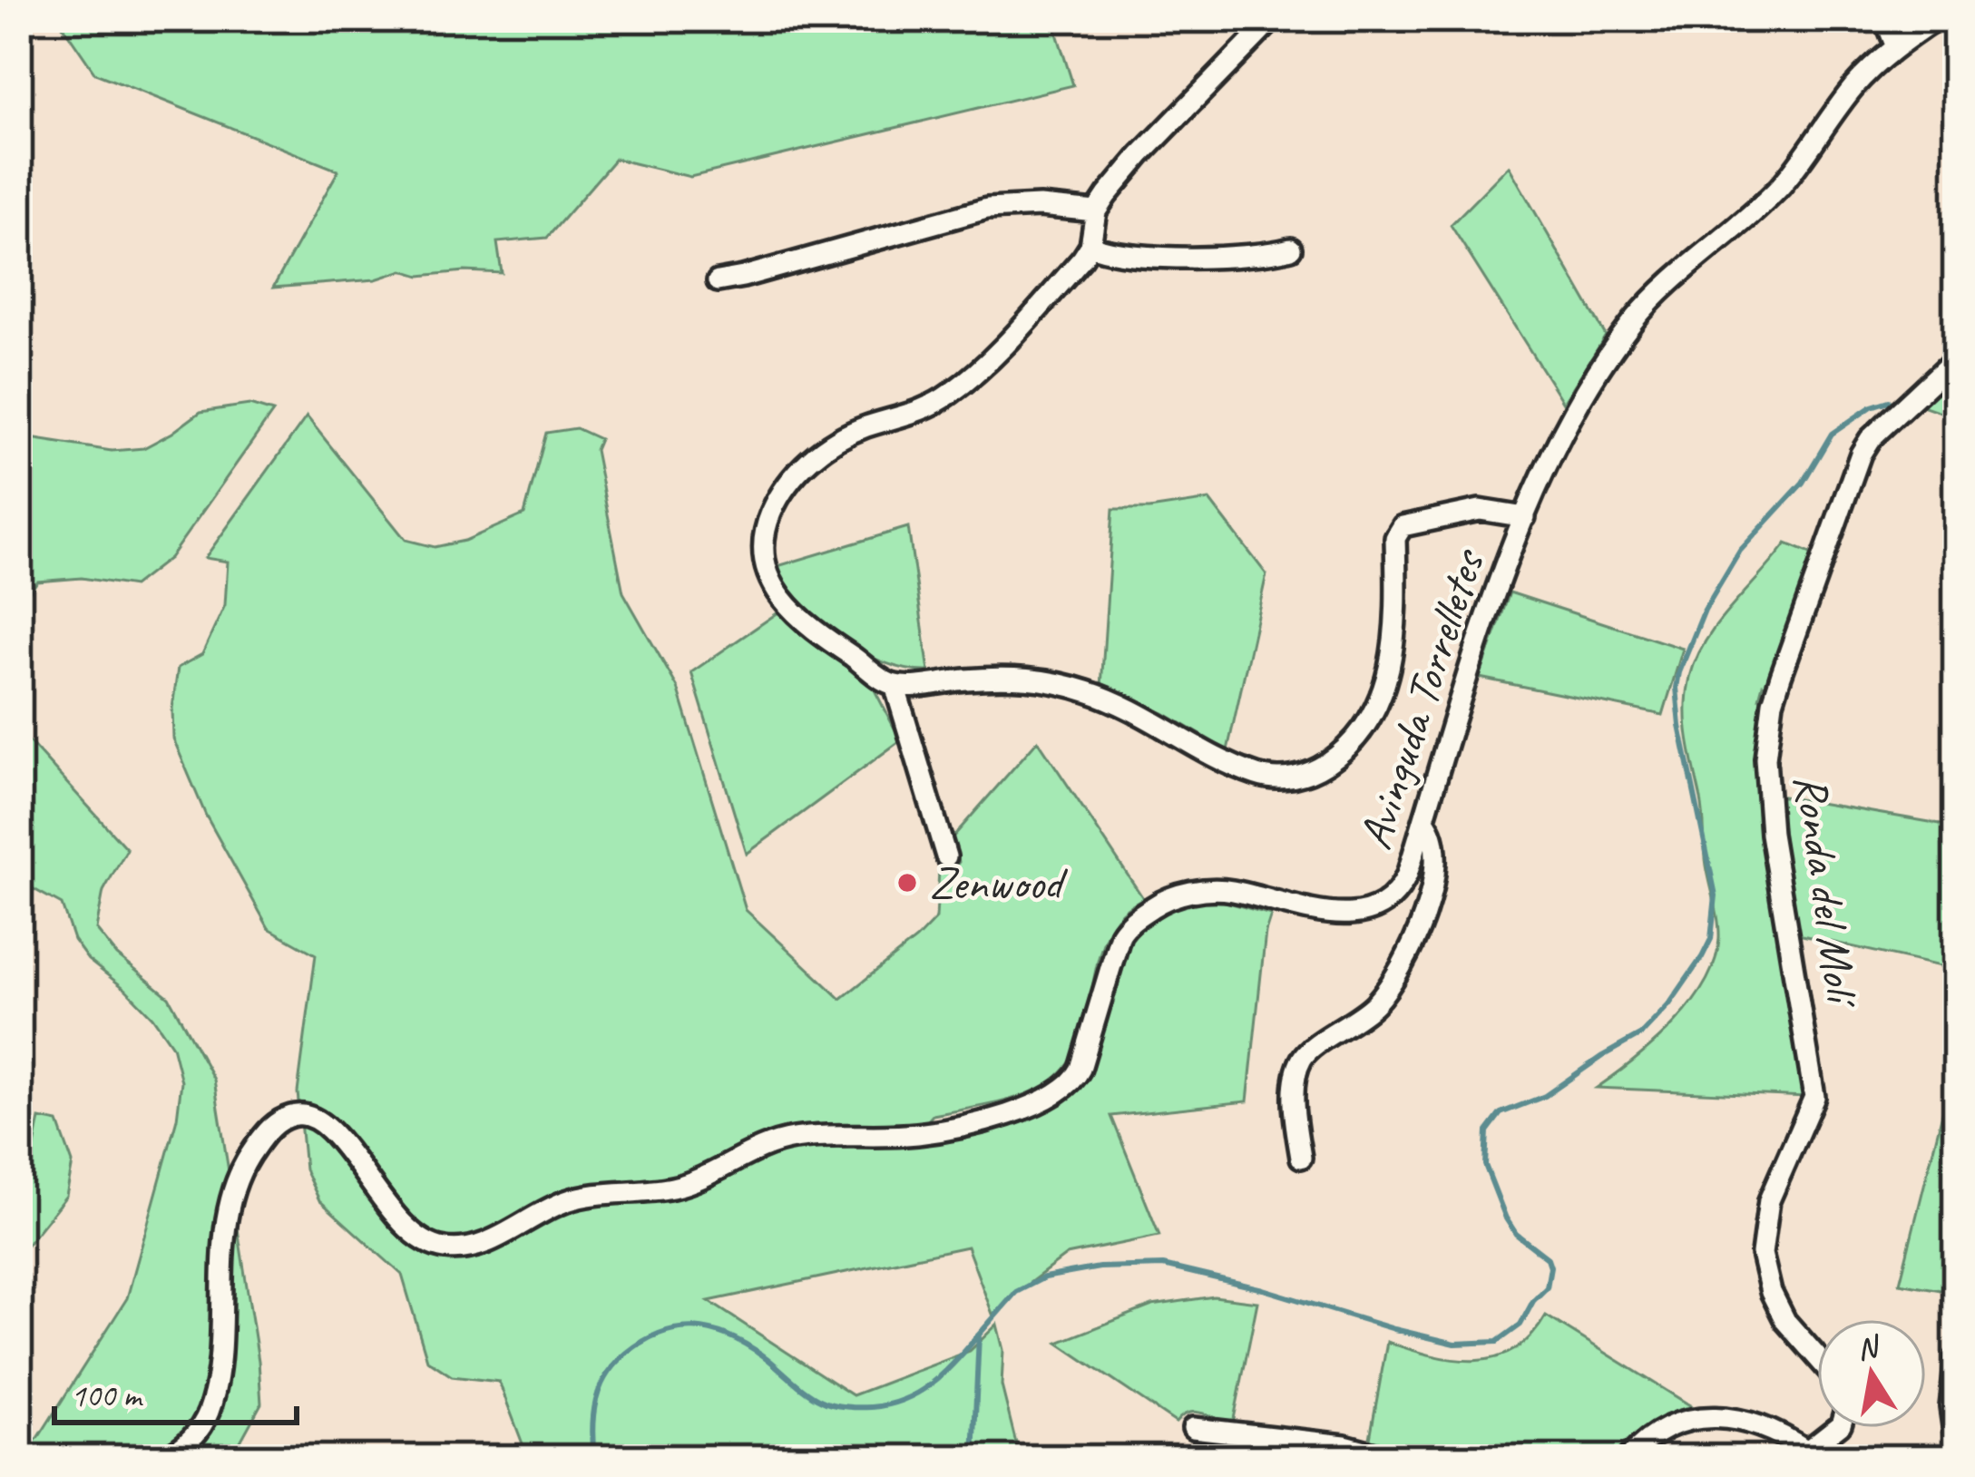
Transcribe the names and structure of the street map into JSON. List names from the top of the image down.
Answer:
{
  "streets": {
    "street": ["Avinguda Torrelletes", "Ronda del Molí"]
  },
  "places": ["Zenwood"],
  "scale_bar": "100 m",
  "north": "top"
}
